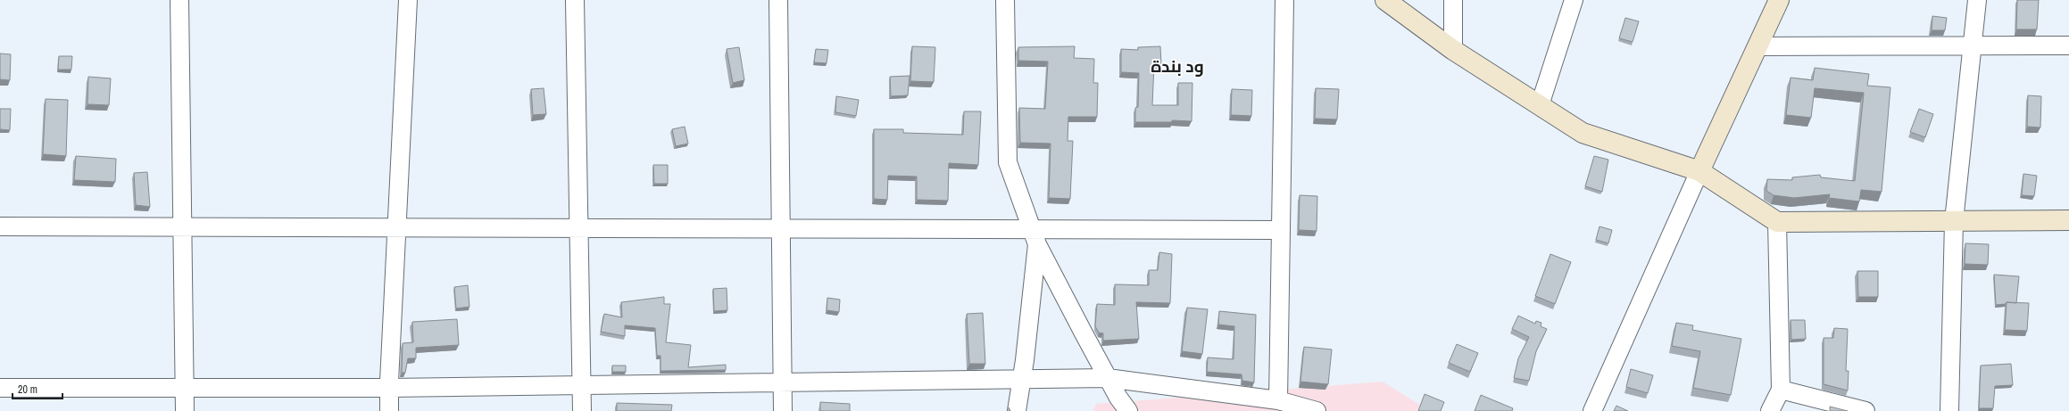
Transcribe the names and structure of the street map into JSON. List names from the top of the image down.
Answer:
{
  "districts": ["ود بندة"],
  "scale_bar": "20 m"
}
